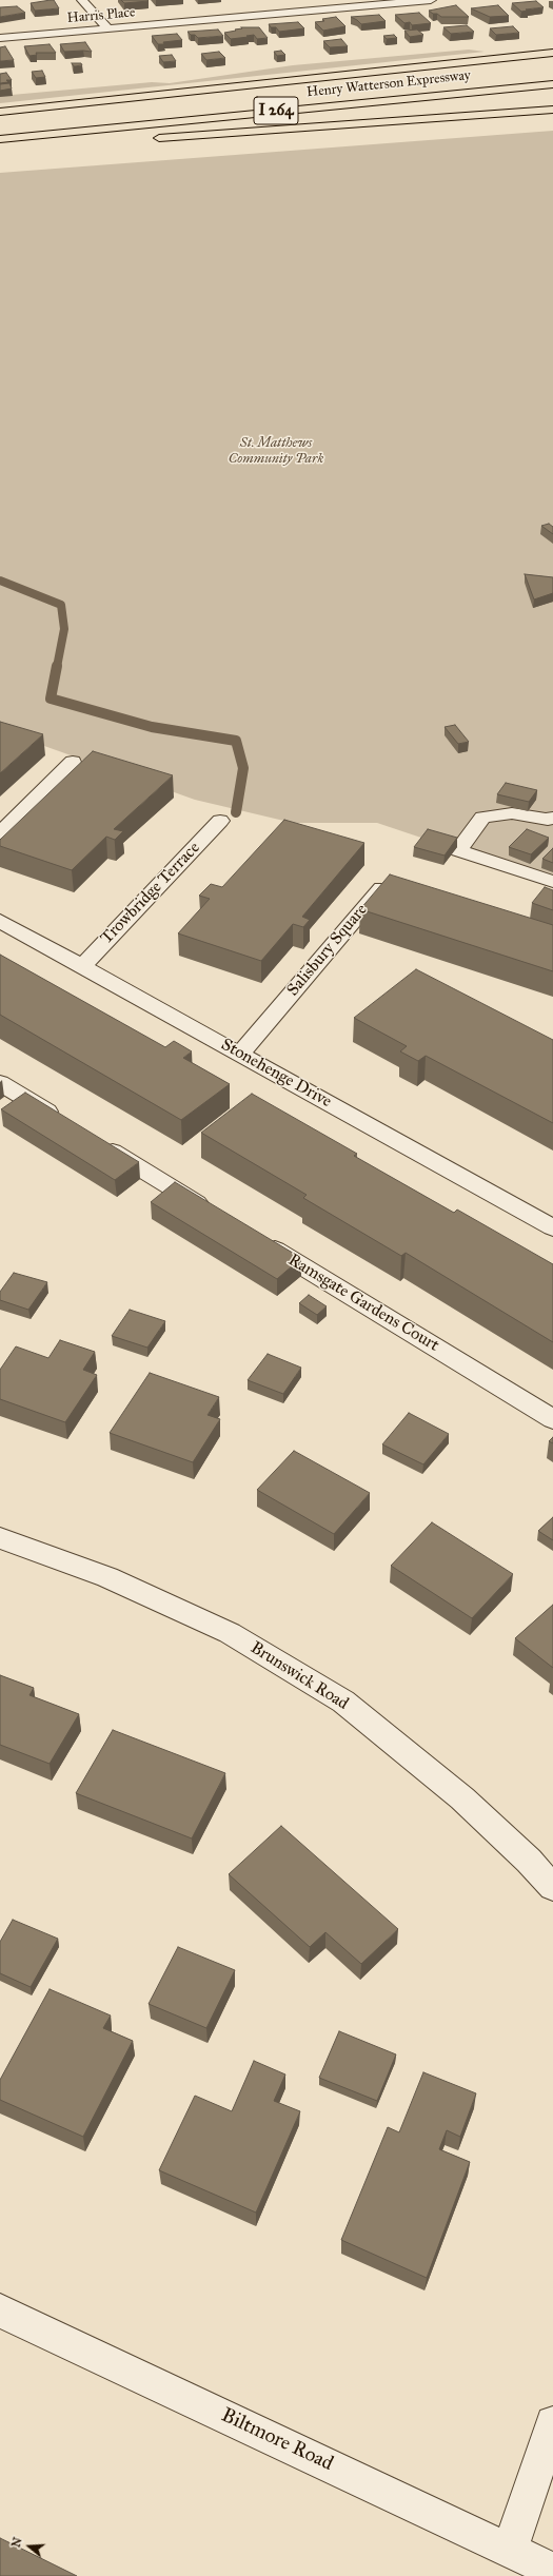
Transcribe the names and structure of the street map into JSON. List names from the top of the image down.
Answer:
{
  "streets": {
    "highway": ["Henry Watterson Expressway", "I 264"],
    "street": [
      "Harris Place",
      "Trowbridge Terrace",
      "Salisbury Square",
      "Stonehenge Drive",
      "Ramsgate Gardens Court",
      "Brunswick Road",
      "Biltmore Road"
    ]
  },
  "crossings": [
    ["Trowbridge Terrace", "Stonehenge Drive"],
    ["Salisbury Square", "Stonehenge Drive"]
  ],
  "parks": ["St. Matthews Community Park"],
  "north": "left"
}
